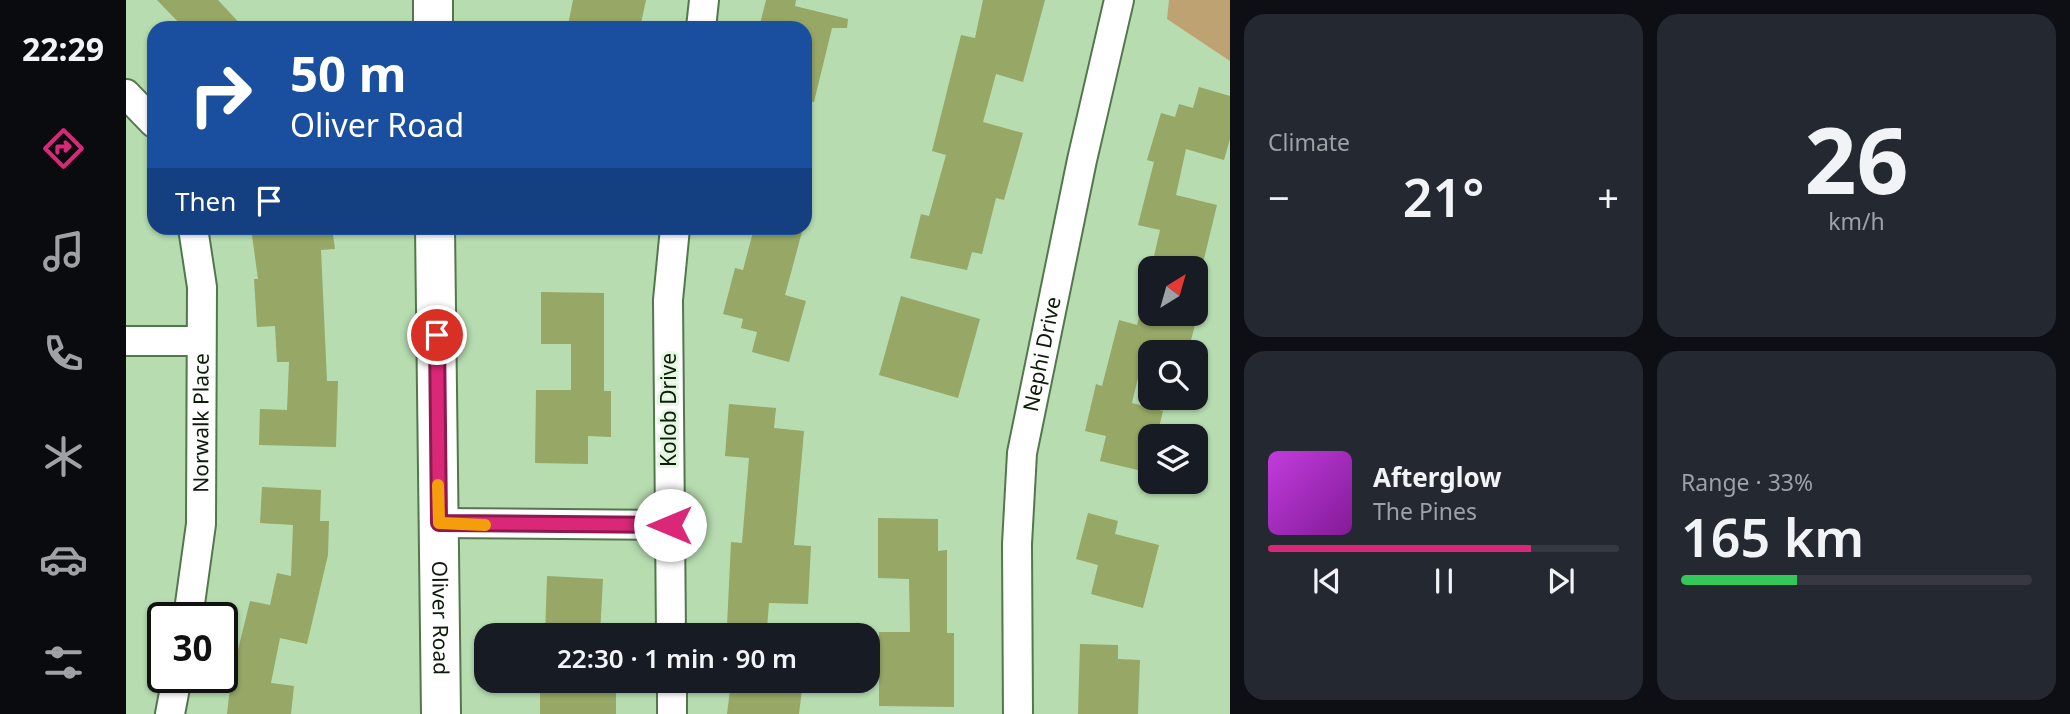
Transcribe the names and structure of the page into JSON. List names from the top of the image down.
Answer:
{
  "streets": {
    "street": [
      "Nephi Drive",
      "Kolob Drive",
      "Norwalk Place",
      "Oliver Road"
    ]
  },
  "north": "top right",
  "page": {
    "tabs": "22:29",
    "tile": [
      "Climate",
      ["26", "km/h"],
      ["Range · 33%", "165 km"]
    ],
    "turn": ["50 m", "Oliver Road"],
    "then": "Then",
    "heat": ["−", "21°", "+"],
    "song": ["Afterglow", "The Pines"],
    "limit": "30",
    "trip": "22:30 · 1 min · 90 m"
  }
}
